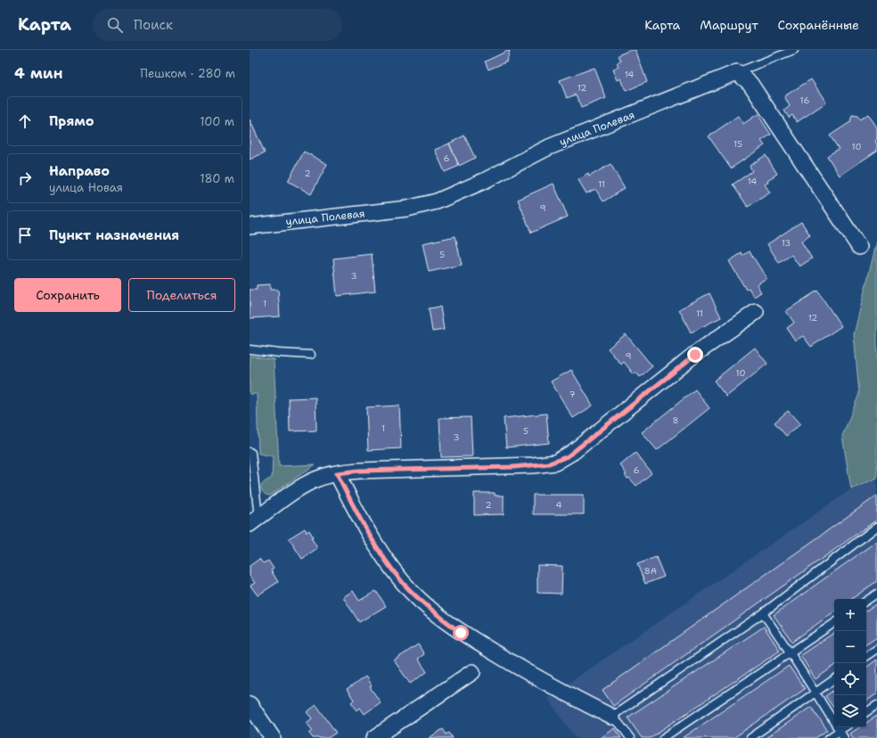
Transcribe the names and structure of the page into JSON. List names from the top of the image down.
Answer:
{
  "streets": {
    "street": ["улица Полевая"]
  },
  "house_numbers": [
    "14",
    "12",
    "16",
    "15",
    "10",
    "6",
    "2",
    "14",
    "11",
    "9",
    "13",
    "5",
    "3",
    "1",
    "11",
    "12",
    "9",
    "10",
    "7",
    "8",
    "1",
    "5",
    "3",
    "6",
    "2",
    "4",
    "8А"
  ],
  "page": {
    "header": "Карта",
    "search": "Поиск",
    "nav": ["Карта", "Маршрут", "Сохранённые"],
    "heading": ["4 мин", "Пешком · 280 m"],
    "list": [
      ["Прямо", "100 m"],
      ["Направо", "улица Новая", "180 m"],
      "Пункт назначения"
    ],
    "buttons": ["Сохранить", "Поделиться"],
    "map_buttons": ["+", "−"]
  }
}
